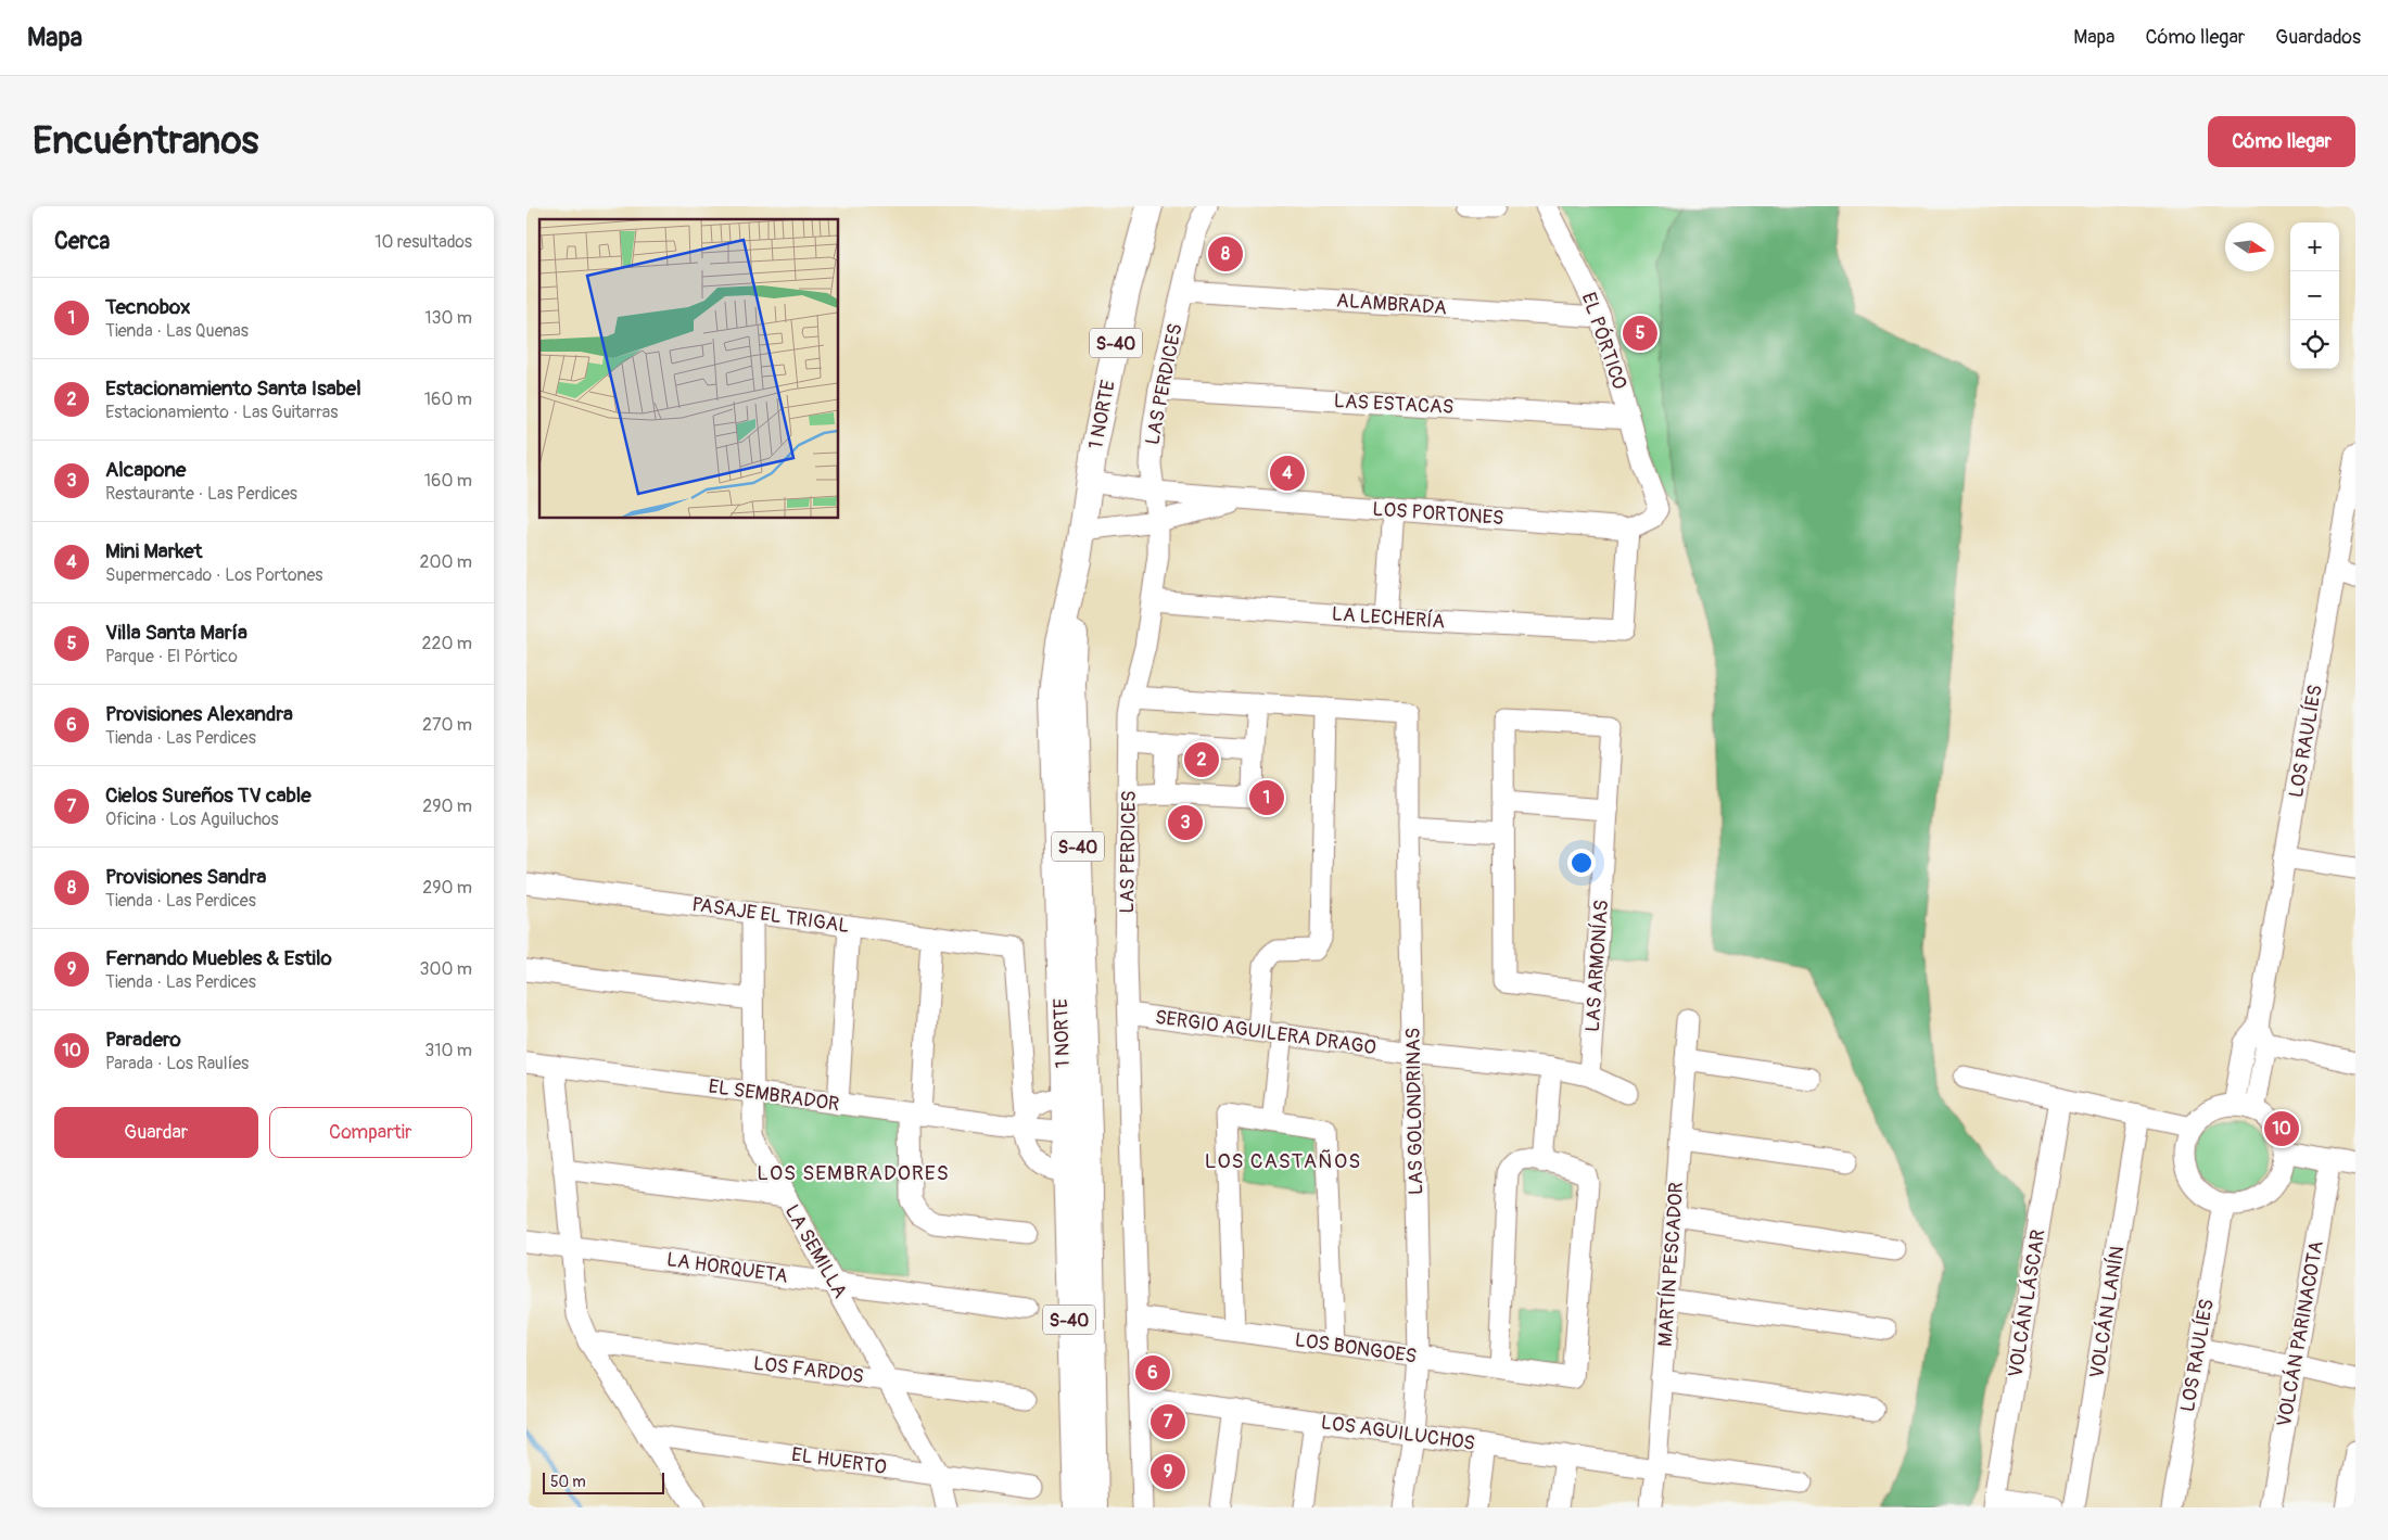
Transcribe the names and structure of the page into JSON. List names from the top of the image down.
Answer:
{
  "streets": {
    "main road": ["S-40", "1 NORTE"],
    "street": [
      "ALAMBRADA",
      "EL PÓRTICO",
      "LAS PERDICES",
      "LAS ESTACAS",
      "LOS PORTONES",
      "LA LECHERÍA",
      "LOS RAULÍES",
      "PASAJE EL TRIGAL",
      "LAS ARMONÍAS",
      "SERGIO AGUILERA DRAGO",
      "EL SEMBRADOR",
      "LAS GOLONDRINAS",
      "LA SEMILLA",
      "MARTÍN PESCADOR",
      "LA HORQUETA",
      "VOLCÁN LÁSCAR",
      "VOLCÁN LANÍN",
      "VOLCÁN PARINACOTA",
      "LOS BONGOES",
      "LOS FARDOS",
      "LOS AGUILUCHOS",
      "EL HUERTO"
    ]
  },
  "crossings": [
    ["ALAMBRADA", "EL PÓRTICO"],
    ["ALAMBRADA", "LAS PERDICES"],
    ["EL PÓRTICO", "LAS ESTACAS"],
    ["EL PÓRTICO", "LOS PORTONES"],
    ["EL PÓRTICO", "LA LECHERÍA"],
    ["LAS PERDICES", "LAS ESTACAS"],
    ["LAS PERDICES", "LOS PORTONES"],
    ["LAS PERDICES", "LA LECHERÍA"],
    ["LAS PERDICES", "SERGIO AGUILERA DRAGO"],
    ["LAS PERDICES", "LOS BONGOES"],
    ["LAS PERDICES", "LOS AGUILUCHOS"],
    ["1 NORTE", "LOS PORTONES"],
    ["1 NORTE", "EL SEMBRADOR"],
    ["LOS PORTONES", "LA LECHERÍA"],
    ["PASAJE EL TRIGAL", "EL SEMBRADOR"],
    ["PASAJE EL TRIGAL", "LA SEMILLA"],
    ["LAS ARMONÍAS", "SERGIO AGUILERA DRAGO"],
    ["SERGIO AGUILERA DRAGO", "LAS GOLONDRINAS"],
    ["EL SEMBRADOR", "LA SEMILLA"],
    ["LAS GOLONDRINAS", "LOS BONGOES"],
    ["LAS GOLONDRINAS", "LOS AGUILUCHOS"],
    ["LA SEMILLA", "LA HORQUETA"],
    ["LA SEMILLA", "LOS FARDOS"],
    ["LA SEMILLA", "EL HUERTO"],
    ["MARTÍN PESCADOR", "LOS AGUILUCHOS"]
  ],
  "districts": ["LOS CASTAÑOS", "LOS SEMBRADORES"],
  "scale_bar": "50 m",
  "north": "right",
  "page": {
    "header": "Mapa",
    "nav": ["Mapa", "Cómo llegar", "Guardados"],
    "buttons": [
      "Cómo llegar",
      ["Guardar", "Compartir"]
    ],
    "title": "Encuéntranos",
    "heading": ["Cerca", "10 resultados"],
    "map_buttons": ["+", "−"],
    "pins": [
      "8",
      "5",
      "4",
      "2",
      "1",
      "3",
      "10",
      "6",
      "7",
      "9"
    ],
    "list": [
      {
        "mark": "1",
        "name": "Tecnobox",
        "note": "Tienda · Las Quenas",
        "value": "130 m"
      },
      {
        "mark": "2",
        "name": "Estacionamiento Santa Isabel",
        "note": "Estacionamiento · Las Guitarras",
        "value": "160 m"
      },
      {
        "mark": "3",
        "name": "Alcapone",
        "note": "Restaurante · Las Perdices",
        "value": "160 m"
      },
      {
        "mark": "4",
        "name": "Mini Market",
        "note": "Supermercado · Los Portones",
        "value": "200 m"
      },
      {
        "mark": "5",
        "name": "Villa Santa María",
        "note": "Parque · El Pórtico",
        "value": "220 m"
      },
      {
        "mark": "6",
        "name": "Provisiones Alexandra",
        "note": "Tienda · Las Perdices",
        "value": "270 m"
      },
      {
        "mark": "7",
        "name": "Cielos Sureños TV cable",
        "note": "Oficina · Los Aguiluchos",
        "value": "290 m"
      },
      {
        "mark": "8",
        "name": "Provisiones Sandra",
        "note": "Tienda · Las Perdices",
        "value": "290 m"
      },
      {
        "mark": "9",
        "name": "Fernando Muebles & Estilo",
        "note": "Tienda · Las Perdices",
        "value": "300 m"
      },
      {
        "mark": "10",
        "name": "Paradero",
        "note": "Parada · Los Raulíes",
        "value": "310 m"
      }
    ],
    "scale": "50 m"
  }
}
